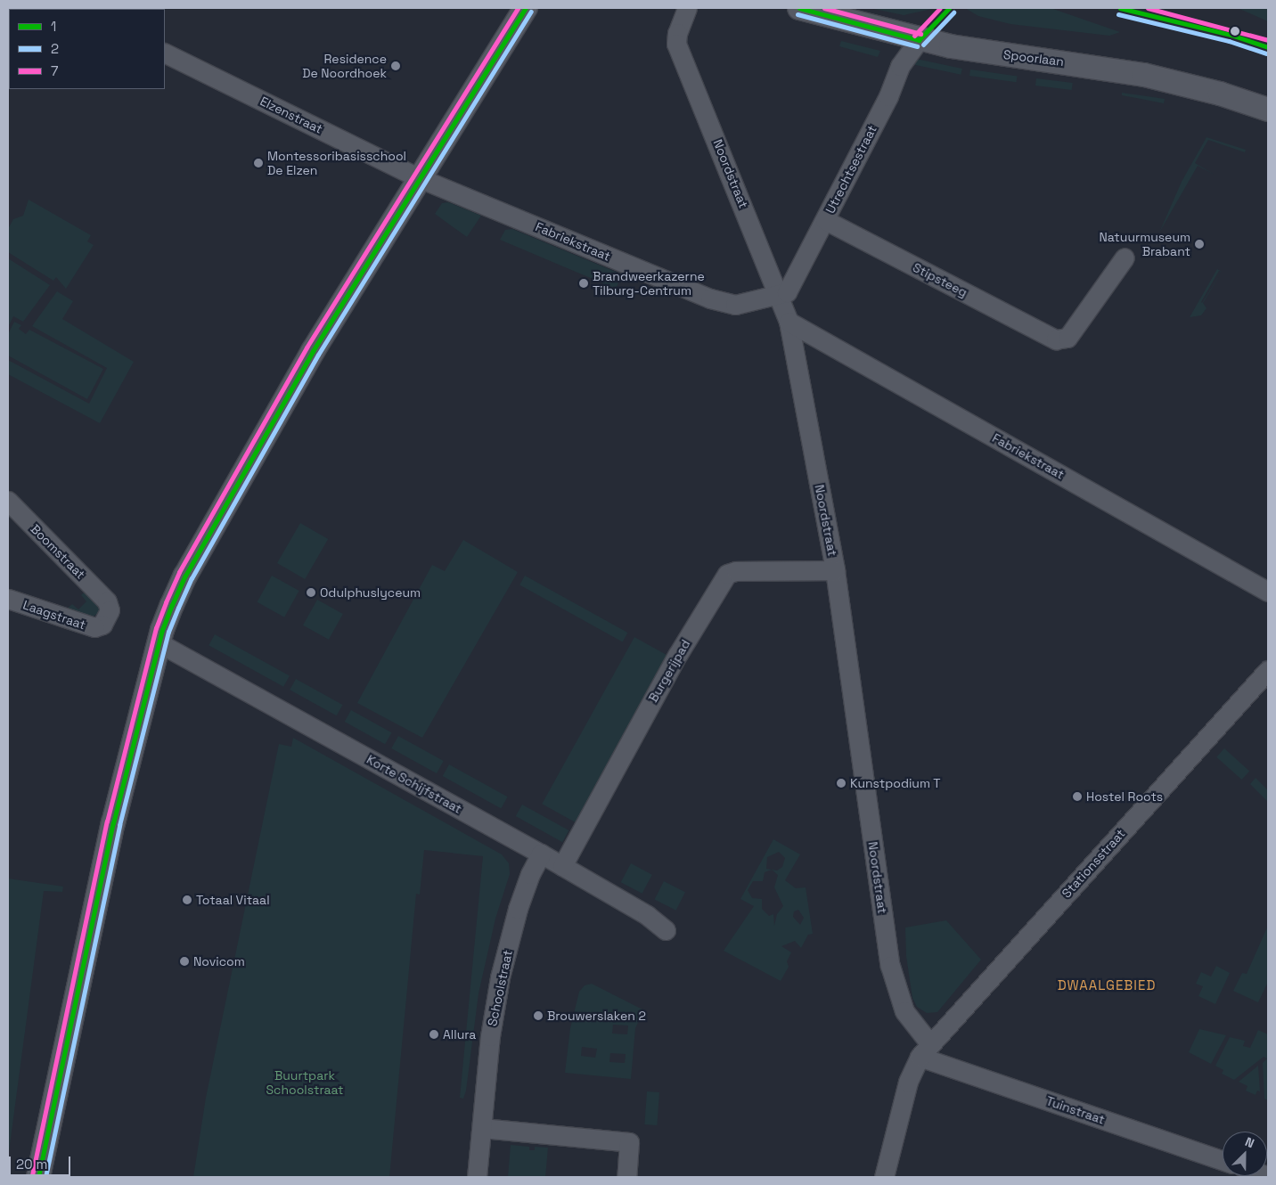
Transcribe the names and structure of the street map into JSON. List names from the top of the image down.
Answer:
{
  "streets": {
    "street": [
      "Spoorlaan",
      "Elzenstraat",
      "Utrechtsestraat",
      "Noordstraat",
      "Fabriekstraat",
      "Stipsteeg",
      "Boomstraat",
      "Laagstraat",
      "Burgerijpad",
      "Korte Schijfstraat",
      "Stationsstraat",
      "Schoolstraat",
      "Tuinstraat"
    ]
  },
  "crossings": [
    ["Spoorlaan", "Utrechtsestraat"],
    ["Elzenstraat", "Fabriekstraat"],
    ["Utrechtsestraat", "Noordstraat"],
    ["Utrechtsestraat", "Fabriekstraat"],
    ["Utrechtsestraat", "Stipsteeg"],
    ["Noordstraat", "Fabriekstraat"],
    ["Noordstraat", "Burgerijpad"],
    ["Noordstraat", "Stationsstraat"],
    ["Noordstraat", "Tuinstraat"],
    ["Boomstraat", "Laagstraat"],
    ["Burgerijpad", "Korte Schijfstraat"],
    ["Korte Schijfstraat", "Schoolstraat"],
    ["Stationsstraat", "Tuinstraat"]
  ],
  "districts": ["DWAALGEBIED"],
  "parks": ["Buurtpark Schoolstraat"],
  "places": [
    "Residence De Noordhoek",
    "Montessoribasisschool De Elzen",
    "Natuurmuseum Brabant",
    "Brandweerkazerne Tilburg-Centrum",
    "Odulphuslyceum",
    "Kunstpodium T",
    "Hostel Roots",
    "Totaal Vitaal",
    "Novicom",
    "Brouwerslaken 2",
    "Allura"
  ],
  "lines": ["transit line 1", "transit line 7", "transit line 2"],
  "legend": ["1", "2", "7"],
  "scale_bar": "20 m",
  "north": "top right"
}
